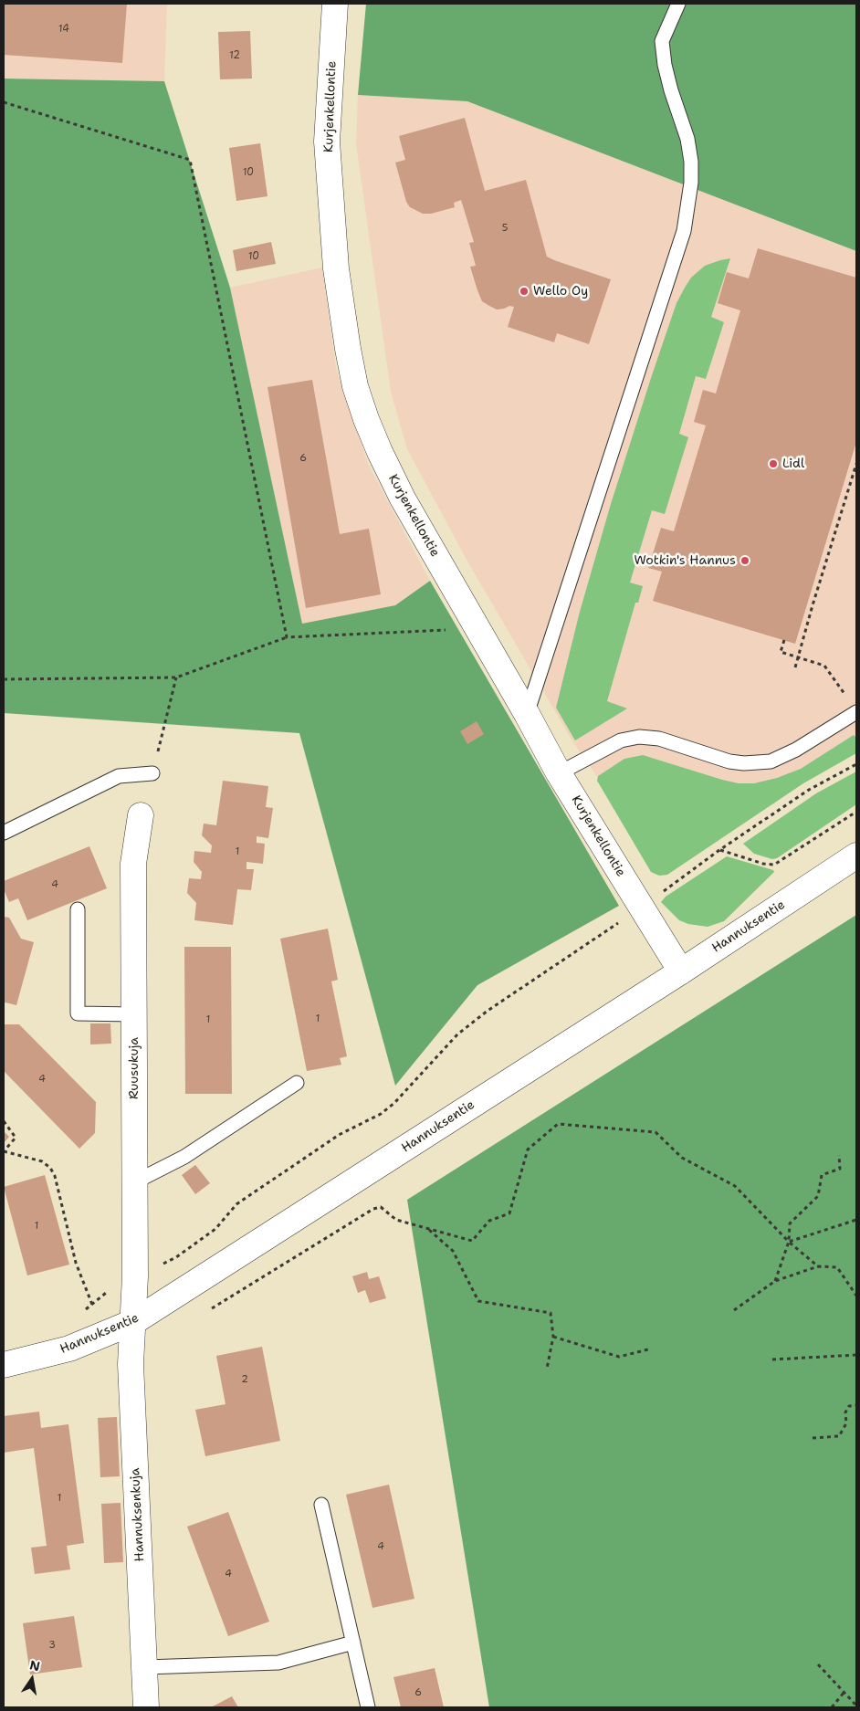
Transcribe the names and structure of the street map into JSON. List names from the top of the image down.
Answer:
{
  "streets": {
    "street": [
      "Kurjenkellontie",
      "Hannuksentie",
      "Ruusukuja",
      "Hannuksenkuja"
    ]
  },
  "crossings": [
    ["Kurjenkellontie", "Hannuksentie"],
    ["Hannuksentie", "Ruusukuja"],
    ["Hannuksentie", "Hannuksenkuja"],
    ["Ruusukuja", "Hannuksenkuja"]
  ],
  "places": ["Wello Oy", "Lidl", "Wotkin's Hannus"],
  "house_numbers": [
    "14",
    "12",
    "10",
    "5",
    "10",
    "6",
    "1",
    "4",
    "1",
    "1",
    "4",
    "1",
    "2",
    "1",
    "4",
    "4",
    "3",
    "6"
  ],
  "north": "top"
}
